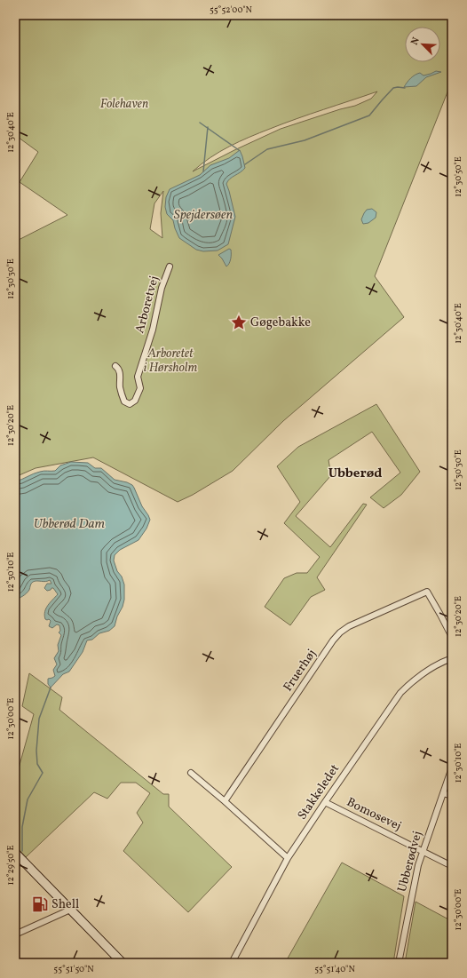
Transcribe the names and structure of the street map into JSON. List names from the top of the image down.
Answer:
{
  "streets": {
    "street": [
      "Arboretvej",
      "Fruerhøj",
      "Stakkeledet",
      "Bomosevej",
      "Ubberødvej"
    ]
  },
  "crossings": [
    ["Stakkeledet", "Bomosevej"],
    ["Bomosevej", "Ubberødvej"]
  ],
  "districts": ["Ubberød"],
  "water": ["Spejdersøen", "Ubberød Dam"],
  "parks": ["Folehaven", "Arboretet i Hørsholm"],
  "places": {
    "place": ["Gøgebakke"],
    "fuel station": ["Shell"]
  },
  "north": "top left",
  "coordinates": [
    "55°52'00\"N",
    "12°30'40\"E",
    "12°30'50\"E",
    "12°30'30\"E",
    "12°30'20\"E",
    "12°30'10\"E",
    "12°30'00\"E",
    "12°29'50\"E",
    "55°51'50\"N",
    "55°51'40\"N"
  ]
}
